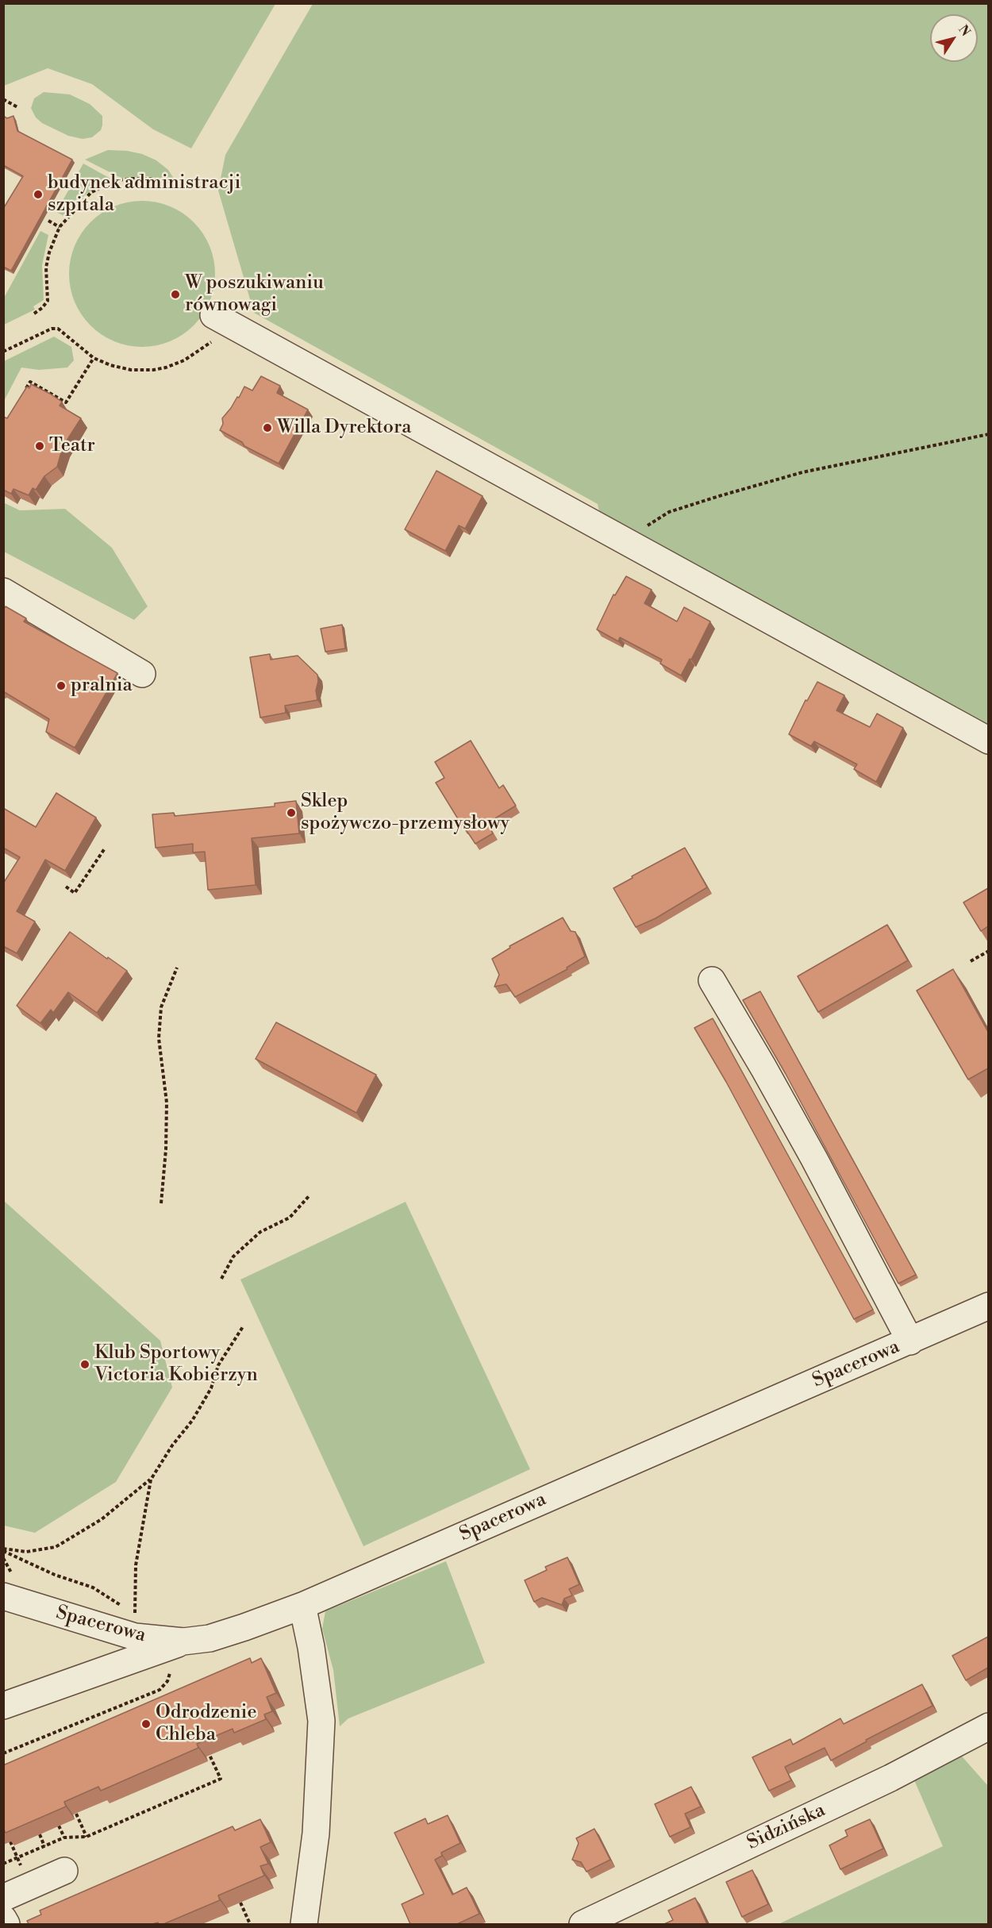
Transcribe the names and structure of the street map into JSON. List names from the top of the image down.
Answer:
{
  "streets": {
    "street": ["Spacerowa", "Sidzińska"]
  },
  "places": [
    "budynek administracji szpitala",
    "W poszukiwaniu równowagi",
    "Willa Dyrektora",
    "Teatr",
    "pralnia",
    "Sklep spożywczo-przemysłowy",
    "Klub Sportowy Victoria Kobierzyn",
    "Odrodzenie Chleba"
  ],
  "north": "top right"
}
